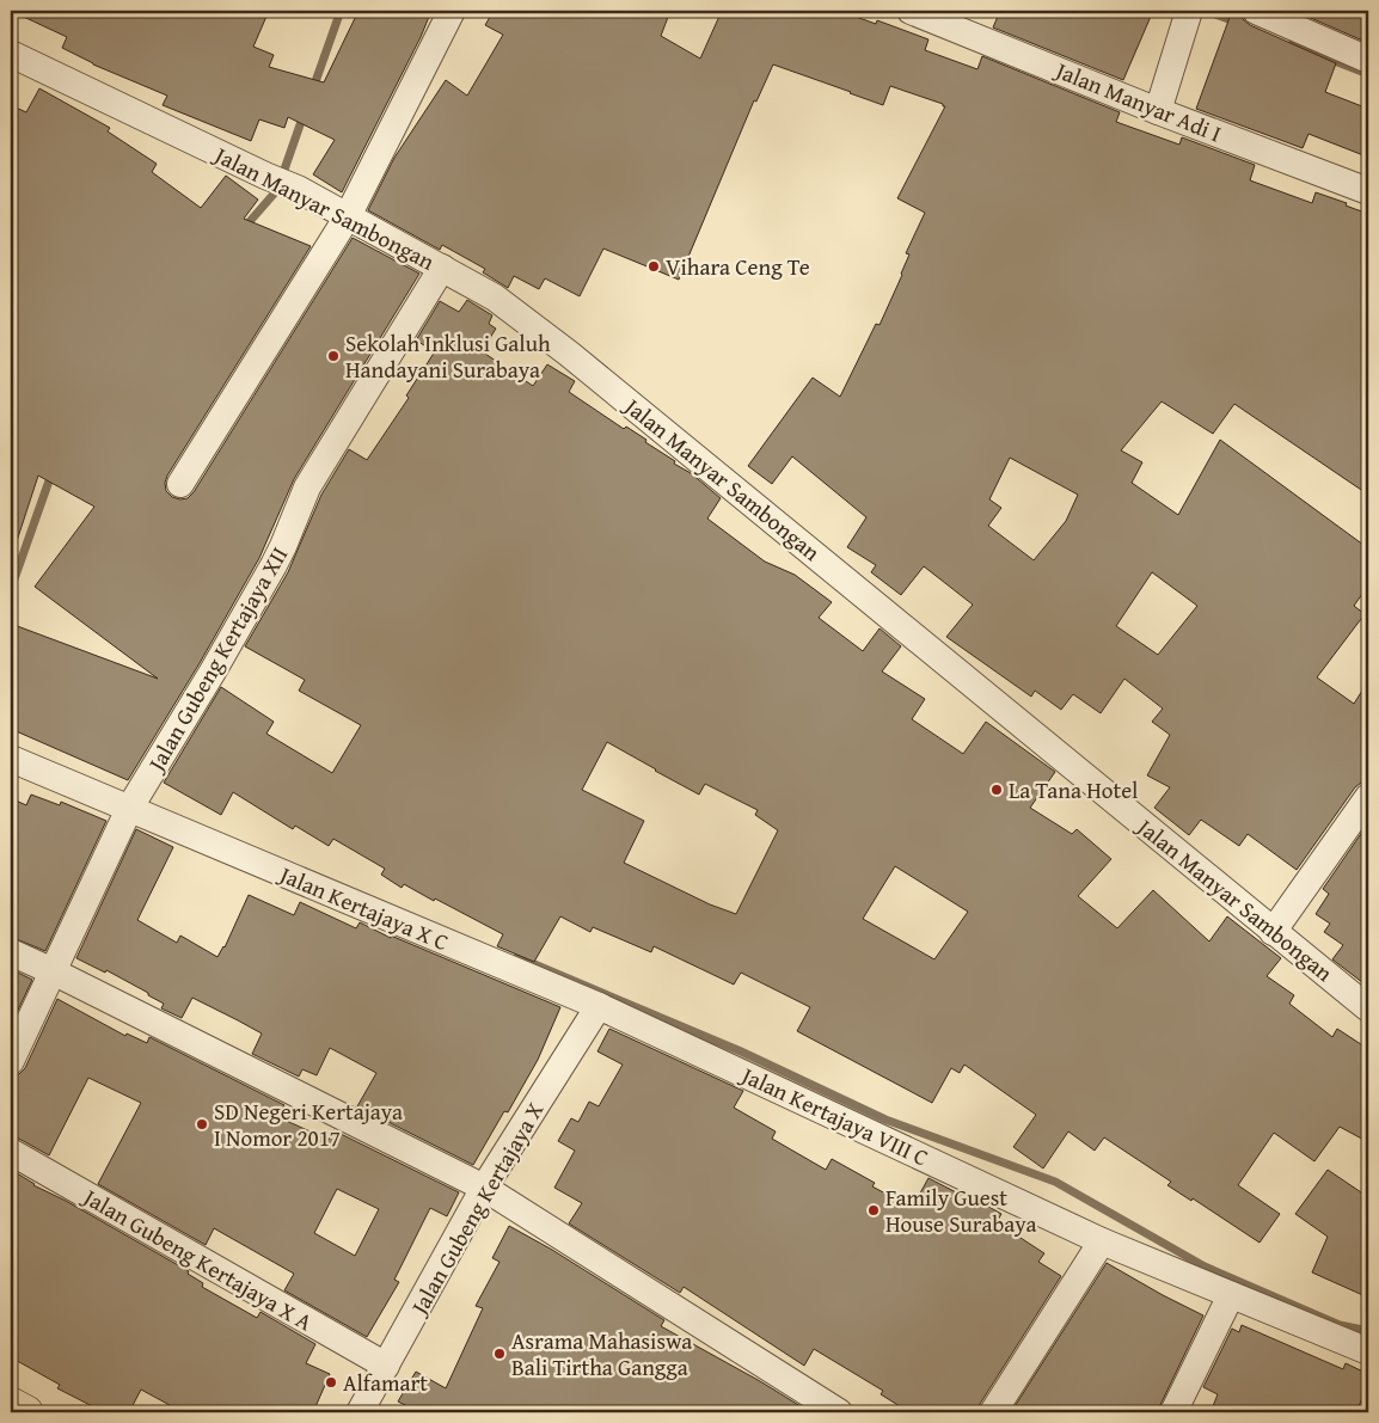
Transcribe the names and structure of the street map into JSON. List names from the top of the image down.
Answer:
{
  "streets": {
    "street": [
      "Jalan Manyar Adi I",
      "Jalan Manyar Sambongan",
      "Jalan Gubeng Kertajaya XII",
      "Jalan Kertajaya X C",
      "Jalan Kertajaya VIII C",
      "Jalan Gubeng Kertajaya X",
      "Jalan Gubeng Kertajaya X A"
    ]
  },
  "crossings": [
    ["Jalan Manyar Sambongan", "Jalan Gubeng Kertajaya XII"],
    ["Jalan Gubeng Kertajaya XII", "Jalan Kertajaya X C"],
    ["Jalan Kertajaya X C", "Jalan Kertajaya VIII C"],
    ["Jalan Kertajaya X C", "Jalan Gubeng Kertajaya X"],
    ["Jalan Kertajaya VIII C", "Jalan Gubeng Kertajaya X"],
    ["Jalan Gubeng Kertajaya X", "Jalan Gubeng Kertajaya X A"]
  ],
  "places": [
    "Vihara Ceng Te",
    "Sekolah Inklusi Galuh Handayani Surabaya",
    "La Tana Hotel",
    "SD Negeri Kertajaya I Nomor 2017",
    "Family Guest House Surabaya",
    "Asrama Mahasiswa Bali Tirtha Gangga",
    "Alfamart"
  ]
}
